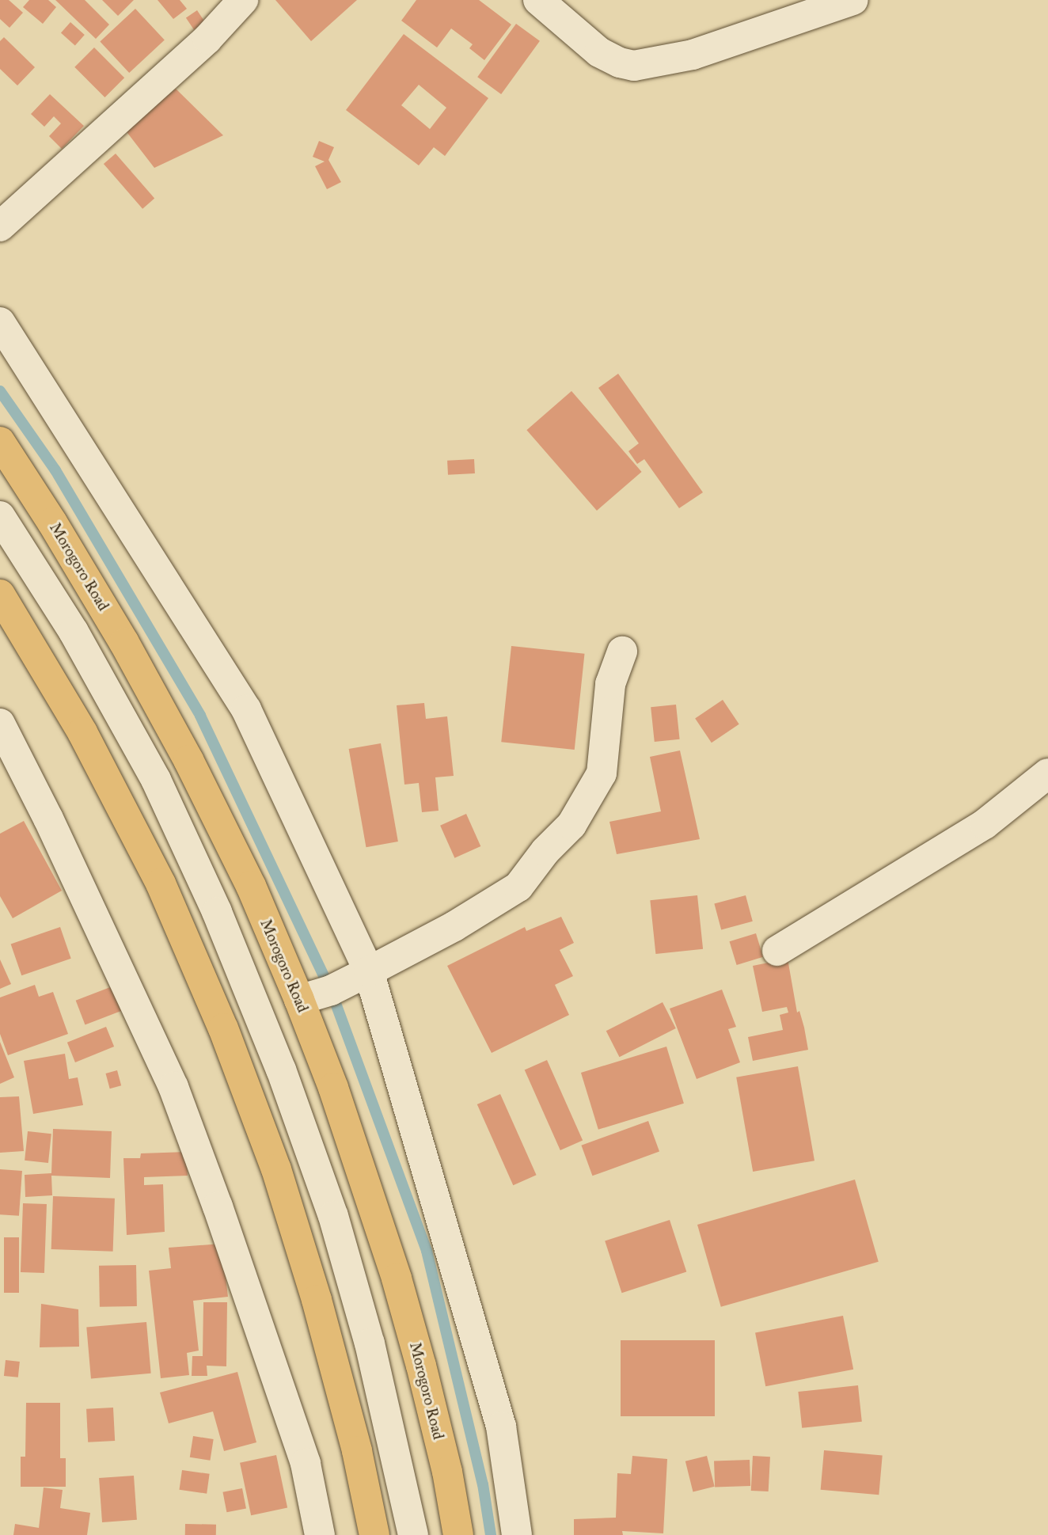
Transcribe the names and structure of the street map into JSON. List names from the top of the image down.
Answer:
{
  "streets": {
    "highway": ["Morogoro Road"]
  }
}
